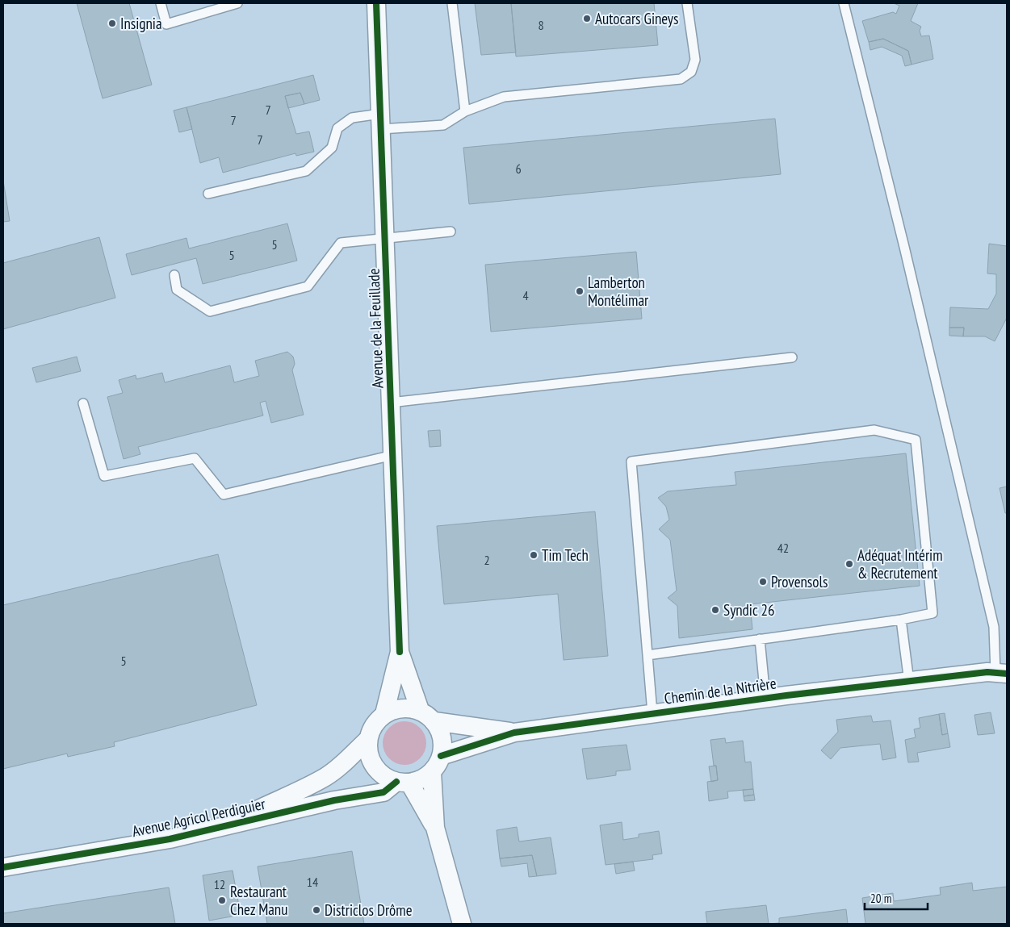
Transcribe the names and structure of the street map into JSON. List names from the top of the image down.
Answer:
{
  "streets": {
    "street": ["Avenue de la Feuillade", "Chemin de la Nitrière", "Avenue Agricol Perdiguier"]
  },
  "crossings": [
    ["Avenue de la Feuillade", "Chemin de la Nitrière"],
    ["Avenue de la Feuillade", "Avenue Agricol Perdiguier"],
    ["Chemin de la Nitrière", "Avenue Agricol Perdiguier"]
  ],
  "places": [
    "Autocars Gineys",
    "Insignia",
    "Lamberton Montélimar",
    "Tim Tech",
    "Adéquat Intérim & Recrutement",
    "Provensols",
    "Syndic 26",
    "Restaurant Chez Manu",
    "Districlos Drôme"
  ],
  "house_numbers": [
    "8",
    "7",
    "7",
    "7",
    "6",
    "5",
    "5",
    "4",
    "42",
    "2",
    "5",
    "14",
    "12"
  ],
  "scale_bar": "20 m"
}
